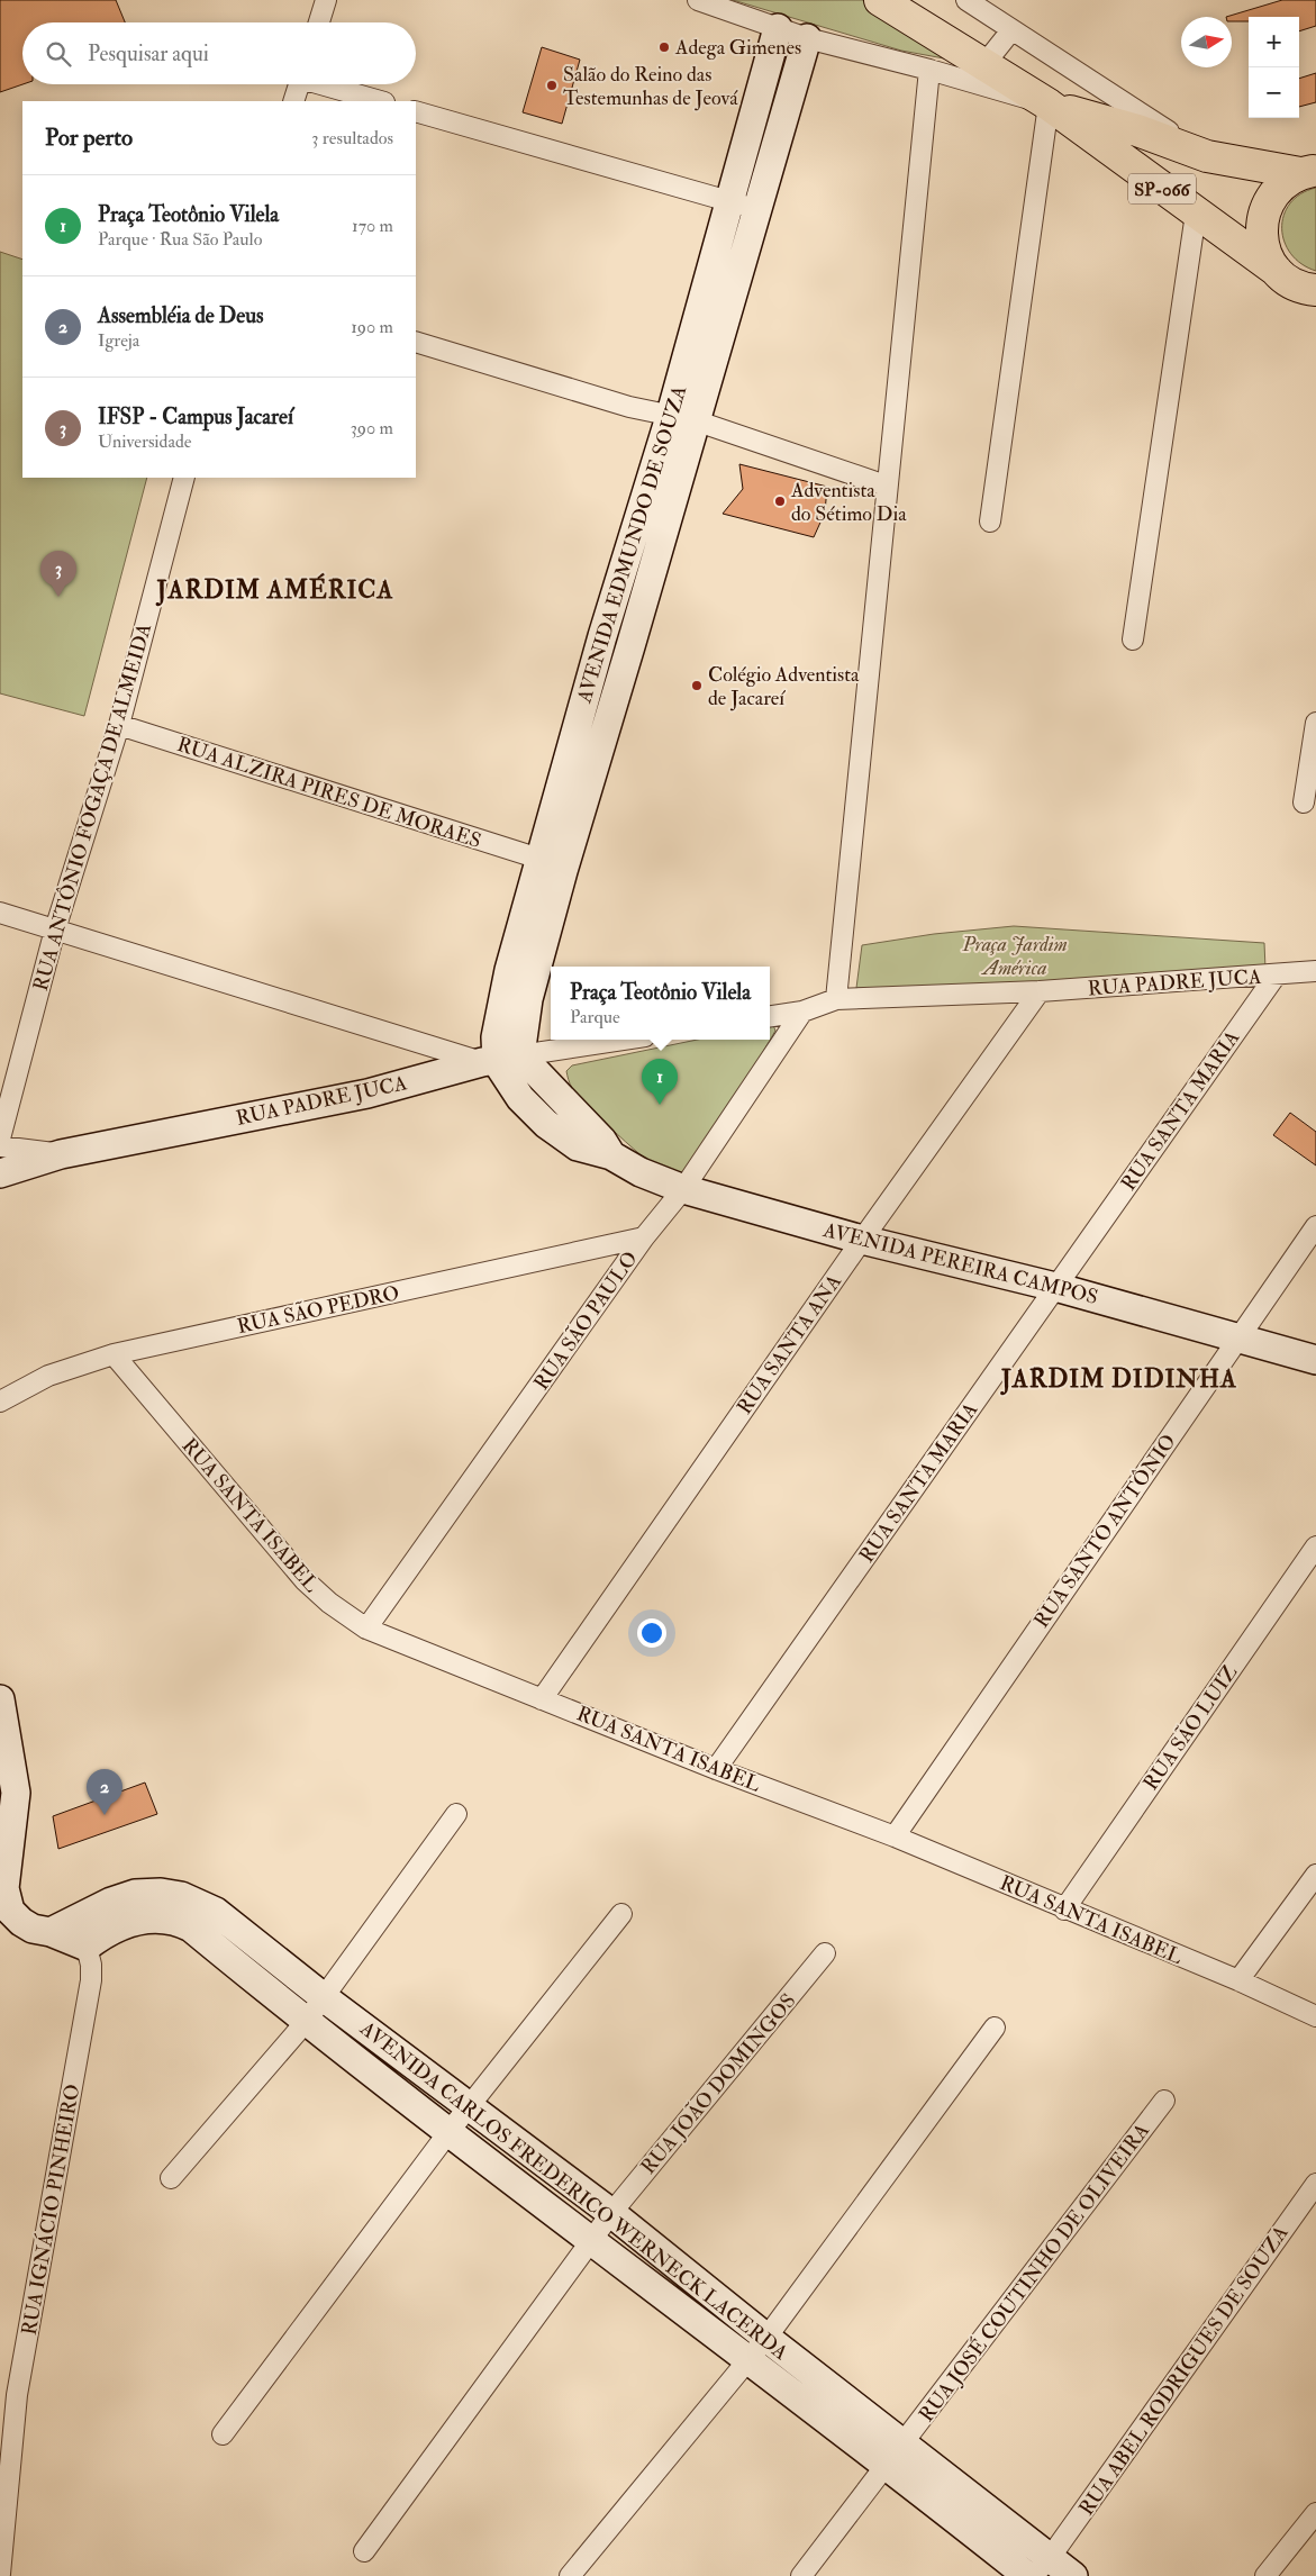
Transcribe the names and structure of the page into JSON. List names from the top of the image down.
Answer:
{
  "streets": {
    "main road": ["SP-066"],
    "street": [
      "AVENIDA EDMUNDO DE SOUZA",
      "RUA ALZIRA PIRES DE MORAES",
      "RUA ANTÔNIO FOGAÇA DE ALMEIDA",
      "RUA PADRE JUCA",
      "RUA SANTA MARIA",
      "AVENIDA PEREIRA CAMPOS",
      "RUA SÃO PEDRO",
      "RUA SÃO PAULO",
      "RUA SANTA ANA",
      "RUA SANTA ISABEL",
      "RUA SANTO ANTÔNIO",
      "RUA SÃO LUIZ",
      "RUA JOÃO DOMINGOS",
      "AVENIDA CARLOS FREDERICO WERNECK LACERDA",
      "RUA IGNÁCIO PINHEIRO",
      "RUA JOSÉ COUTINHO DE OLIVEIRA",
      "RUA ABEL RODRIGUES DE SOUZA"
    ]
  },
  "crossings": [
    ["AVENIDA EDMUNDO DE SOUZA", "RUA ALZIRA PIRES DE MORAES"],
    ["AVENIDA EDMUNDO DE SOUZA", "RUA PADRE JUCA"],
    ["AVENIDA EDMUNDO DE SOUZA", "AVENIDA PEREIRA CAMPOS"],
    ["RUA ALZIRA PIRES DE MORAES", "RUA ANTÔNIO FOGAÇA DE ALMEIDA"],
    ["RUA PADRE JUCA", "RUA SANTA MARIA"],
    ["RUA PADRE JUCA", "AVENIDA PEREIRA CAMPOS"],
    ["RUA PADRE JUCA", "RUA SÃO PAULO"],
    ["RUA PADRE JUCA", "RUA SANTA ANA"],
    ["RUA SANTA MARIA", "AVENIDA PEREIRA CAMPOS"],
    ["RUA SANTA MARIA", "RUA SANTA ISABEL"],
    ["AVENIDA PEREIRA CAMPOS", "RUA SÃO PAULO"],
    ["AVENIDA PEREIRA CAMPOS", "RUA SANTA ANA"],
    ["AVENIDA PEREIRA CAMPOS", "RUA SANTO ANTÔNIO"],
    ["RUA SÃO PEDRO", "RUA SÃO PAULO"],
    ["RUA SÃO PEDRO", "RUA SANTA ISABEL"],
    ["RUA SÃO PAULO", "RUA SANTA ISABEL"],
    ["RUA SANTA ANA", "RUA SANTA ISABEL"],
    ["RUA SANTA ISABEL", "RUA SANTO ANTÔNIO"],
    ["RUA SANTA ISABEL", "RUA SÃO LUIZ"],
    ["RUA JOÃO DOMINGOS", "AVENIDA CARLOS FREDERICO WERNECK LACERDA"],
    ["AVENIDA CARLOS FREDERICO WERNECK LACERDA", "RUA IGNÁCIO PINHEIRO"],
    ["AVENIDA CARLOS FREDERICO WERNECK LACERDA", "RUA JOSÉ COUTINHO DE OLIVEIRA"],
    ["AVENIDA CARLOS FREDERICO WERNECK LACERDA", "RUA ABEL RODRIGUES DE SOUZA"]
  ],
  "districts": ["JARDIM AMÉRICA", "JARDIM DIDINHA"],
  "parks": ["Praça Jardim América"],
  "places": [
    "Adega Gimenes",
    "Salão do Reino das Testemunhas de Jeová",
    "Adventista do Sétimo Dia",
    "Colégio Adventista de Jacareí"
  ],
  "north": "right",
  "page": {
    "map_buttons": ["+", "−"],
    "search": "Pesquisar aqui",
    "heading": ["Por perto", "3 resultados"],
    "list": [
      {
        "mark": "1",
        "name": "Praça Teotônio Vilela",
        "note": "Parque · Rua São Paulo",
        "value": "170 m"
      },
      {
        "mark": "2",
        "name": "Assembléia de Deus",
        "note": "Igreja",
        "value": "190 m"
      },
      {
        "mark": "3",
        "name": "IFSP - Campus Jacareí",
        "note": "Universidade",
        "value": "390 m"
      }
    ],
    "pins": ["3", "1", "2"],
    "popup": ["Praça Teotônio Vilela", "Parque"]
  }
}
